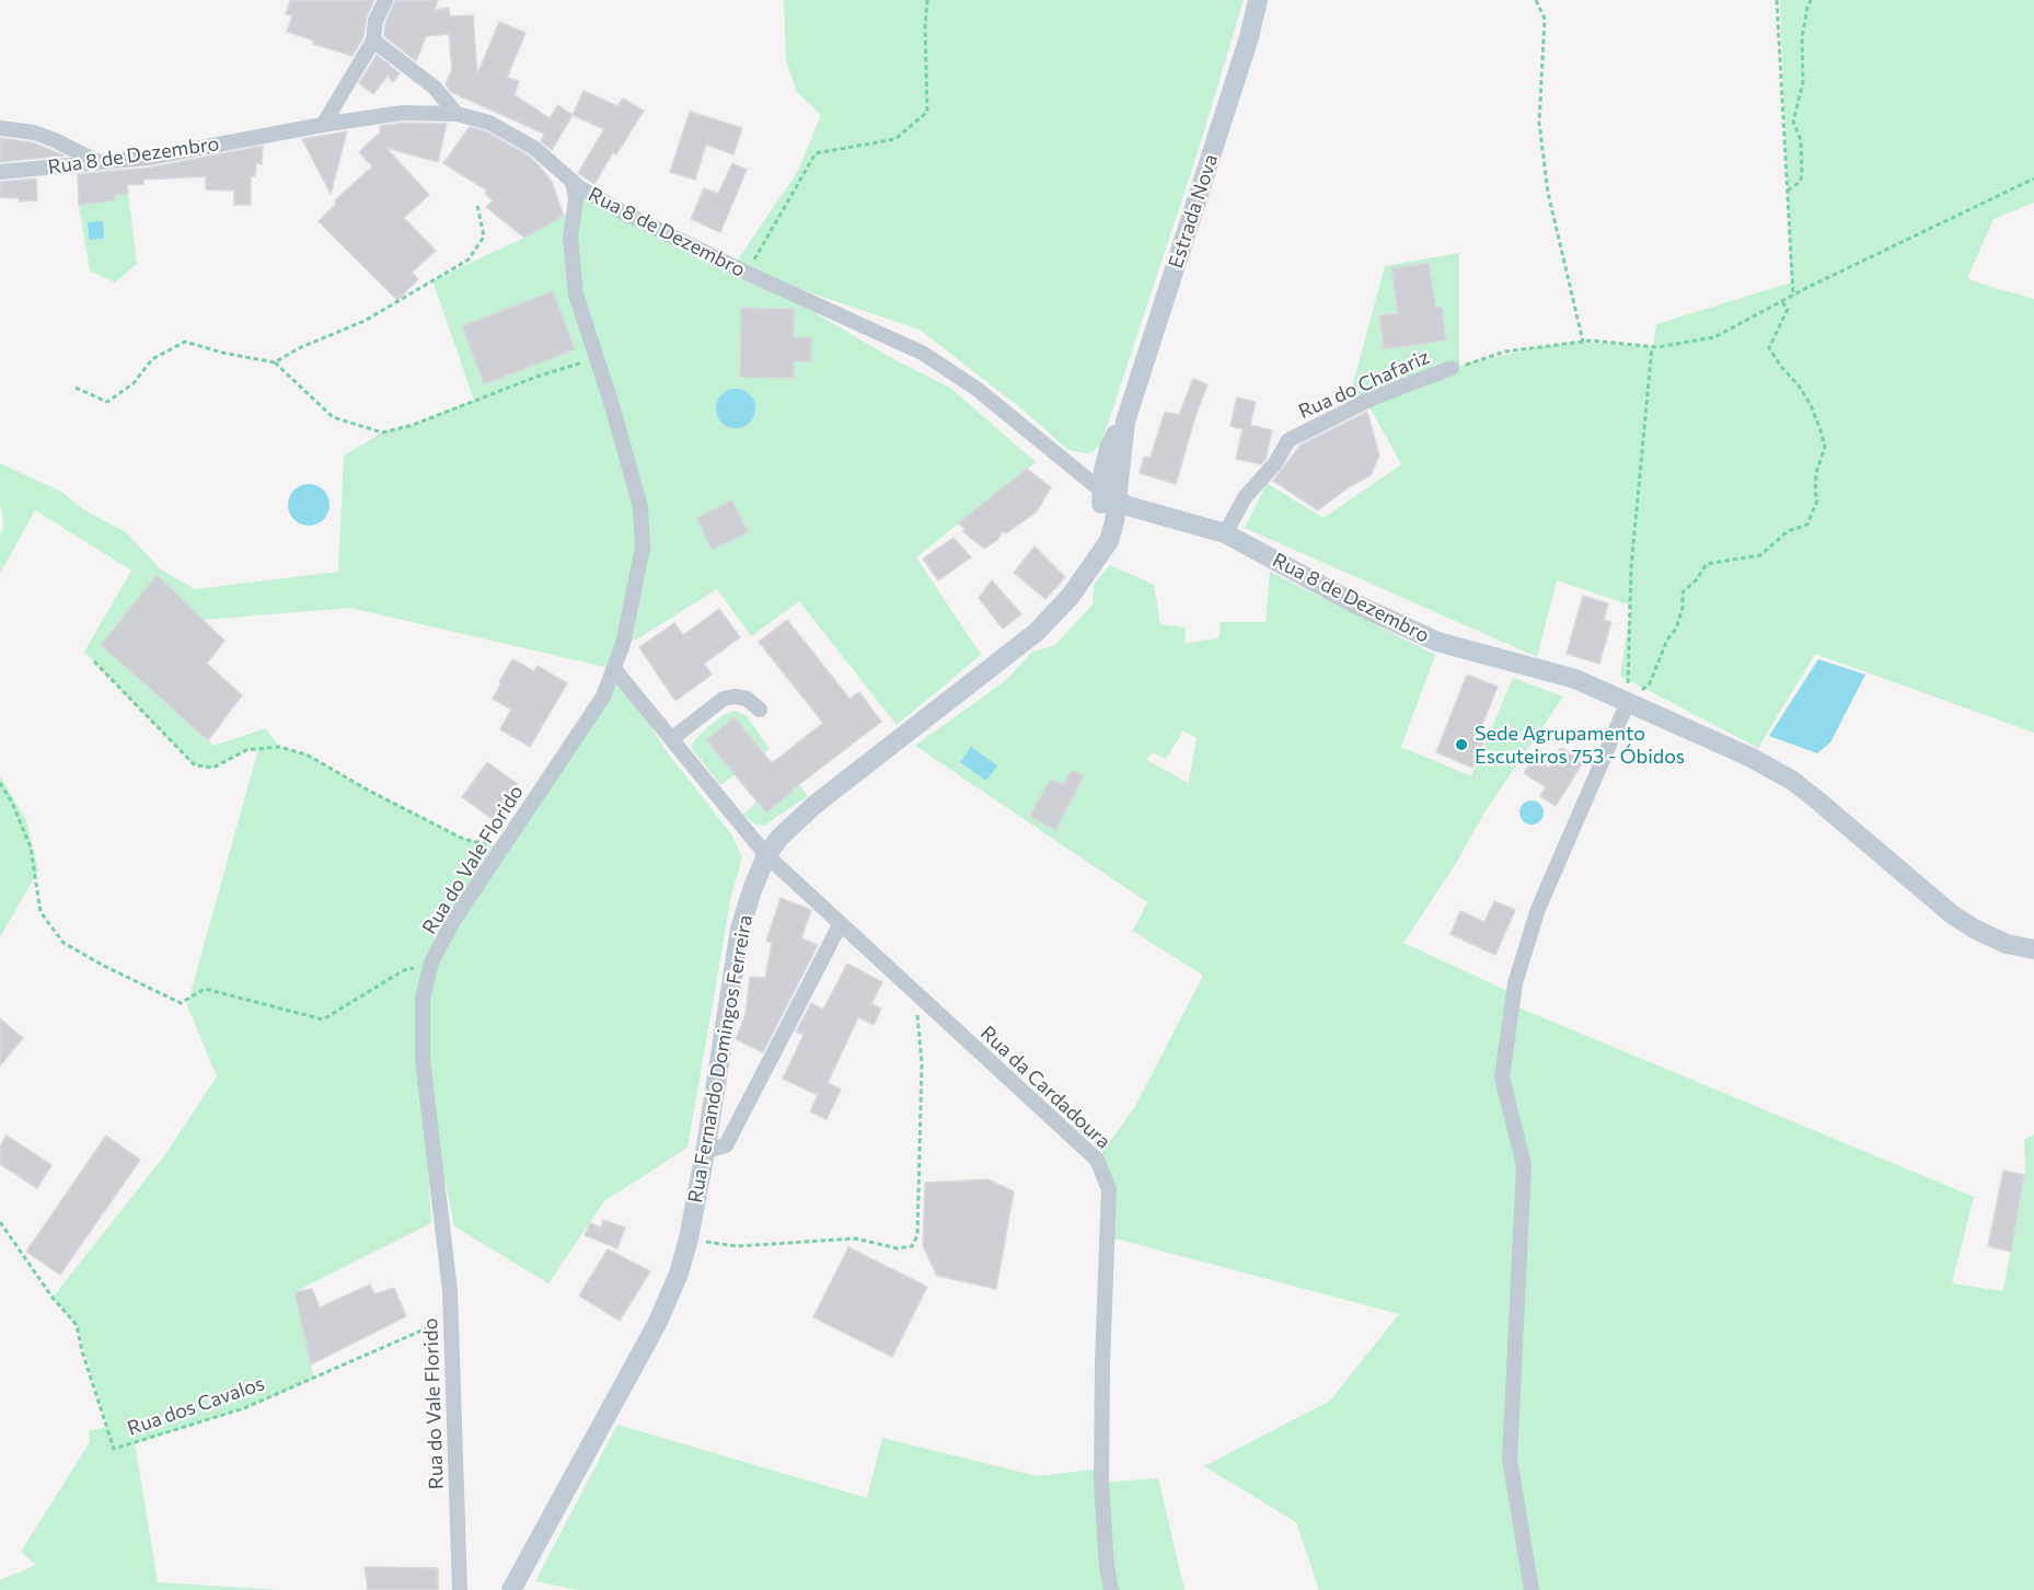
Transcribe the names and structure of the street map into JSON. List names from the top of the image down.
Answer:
{
  "streets": {
    "street": [
      "Rua 8 de Dezembro",
      "Estrada Nova",
      "Rua do Chafariz",
      "Rua do Vale Florido",
      "Rua Fernando Domingos Ferreira",
      "Rua da Cardadoura"
    ],
    "path": ["Rua dos Cavalos"]
  },
  "crossings": [
    ["Rua 8 de Dezembro", "Estrada Nova"],
    ["Rua 8 de Dezembro", "Rua do Chafariz"],
    ["Rua 8 de Dezembro", "Rua do Vale Florido"],
    ["Rua 8 de Dezembro", "Rua Fernando Domingos Ferreira"],
    ["Estrada Nova", "Rua Fernando Domingos Ferreira"],
    ["Rua do Vale Florido", "Rua da Cardadoura"],
    ["Rua do Vale Florido", "Rua dos Cavalos"],
    ["Rua Fernando Domingos Ferreira", "Rua da Cardadoura"]
  ],
  "places": ["Sede Agrupamento Escuteiros 753 - Óbidos"]
}
